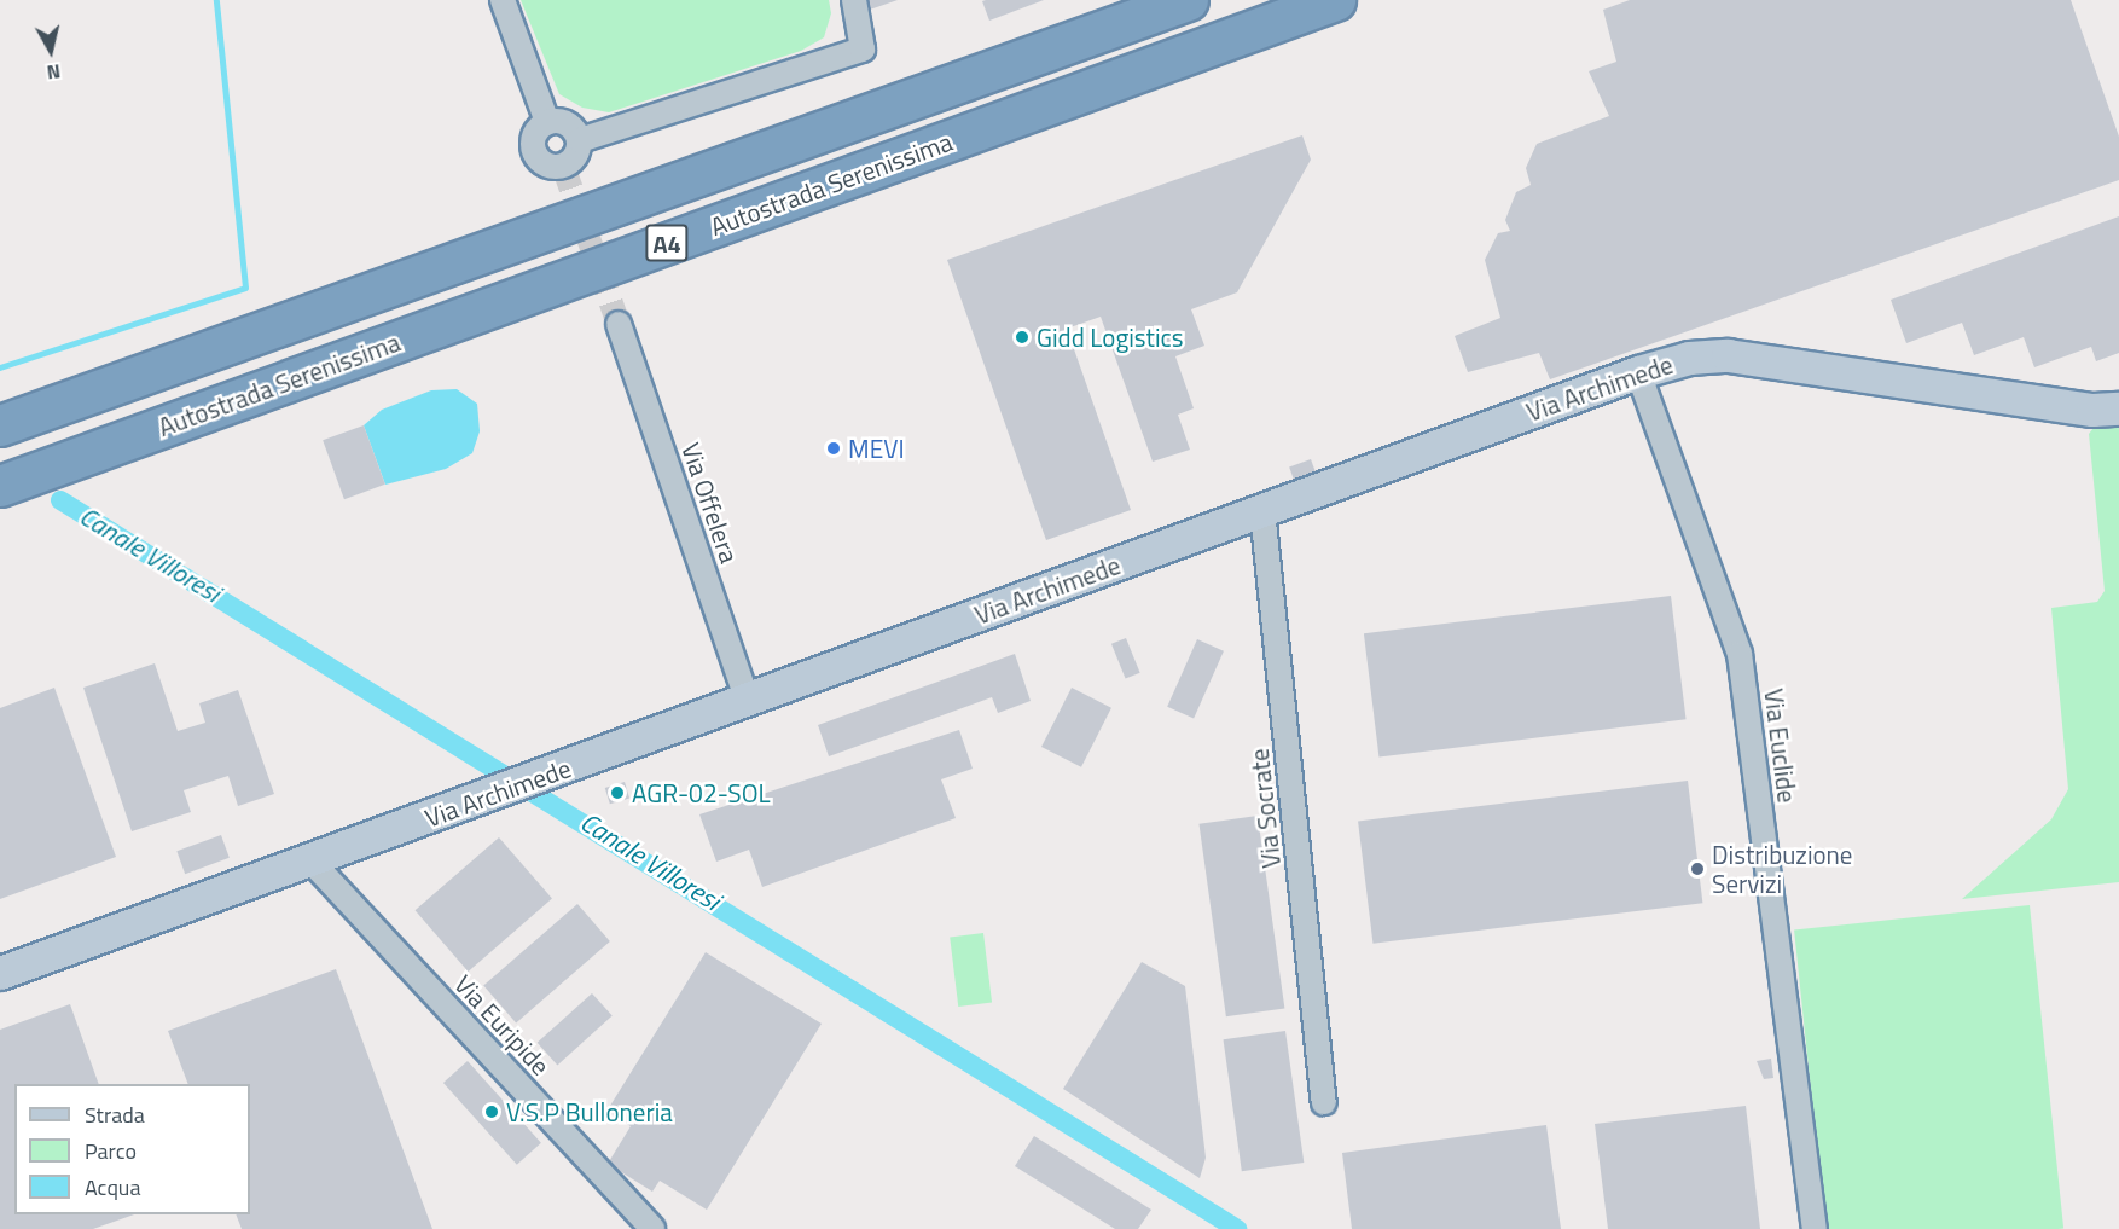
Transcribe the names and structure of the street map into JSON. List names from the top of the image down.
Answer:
{
  "streets": {
    "highway": ["Autostrada Serenissima", "A4"],
    "street": [
      "Via Archimede",
      "Via Offelera",
      "Via Euclide",
      "Via Socrate",
      "Via Euripide"
    ]
  },
  "crossings": [
    ["Via Archimede", "Via Offelera"],
    ["Via Archimede", "Via Euclide"],
    ["Via Archimede", "Via Socrate"],
    ["Via Archimede", "Via Euripide"]
  ],
  "water": ["Canale Villoresi"],
  "places": [
    "Gidd Logistics",
    "MEVI",
    "AGR-02-SOL",
    "Distribuzione Servizi",
    "V.S.P Bulloneria"
  ],
  "legend": ["Strada", "Parco", "Acqua"],
  "north": "bottom"
}
